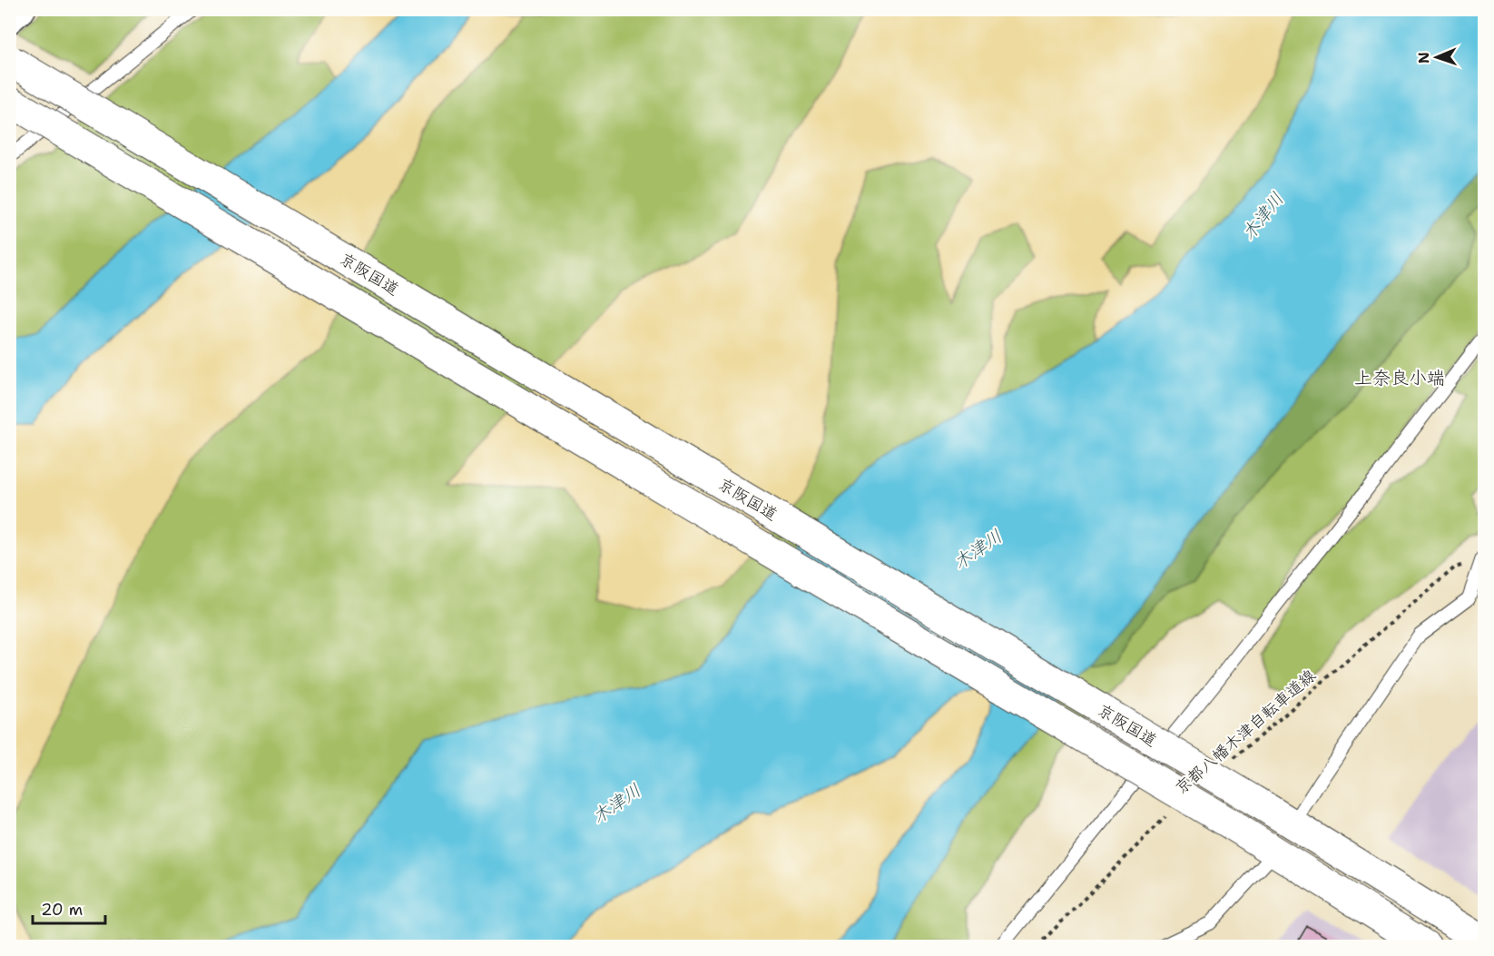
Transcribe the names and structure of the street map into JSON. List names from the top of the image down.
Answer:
{
  "streets": {
    "highway": ["京阪国道"],
    "path": ["京都八幡木津自転車道線"]
  },
  "districts": ["上奈良小端"],
  "water": ["木津川"],
  "scale_bar": "20 m",
  "north": "left"
}
